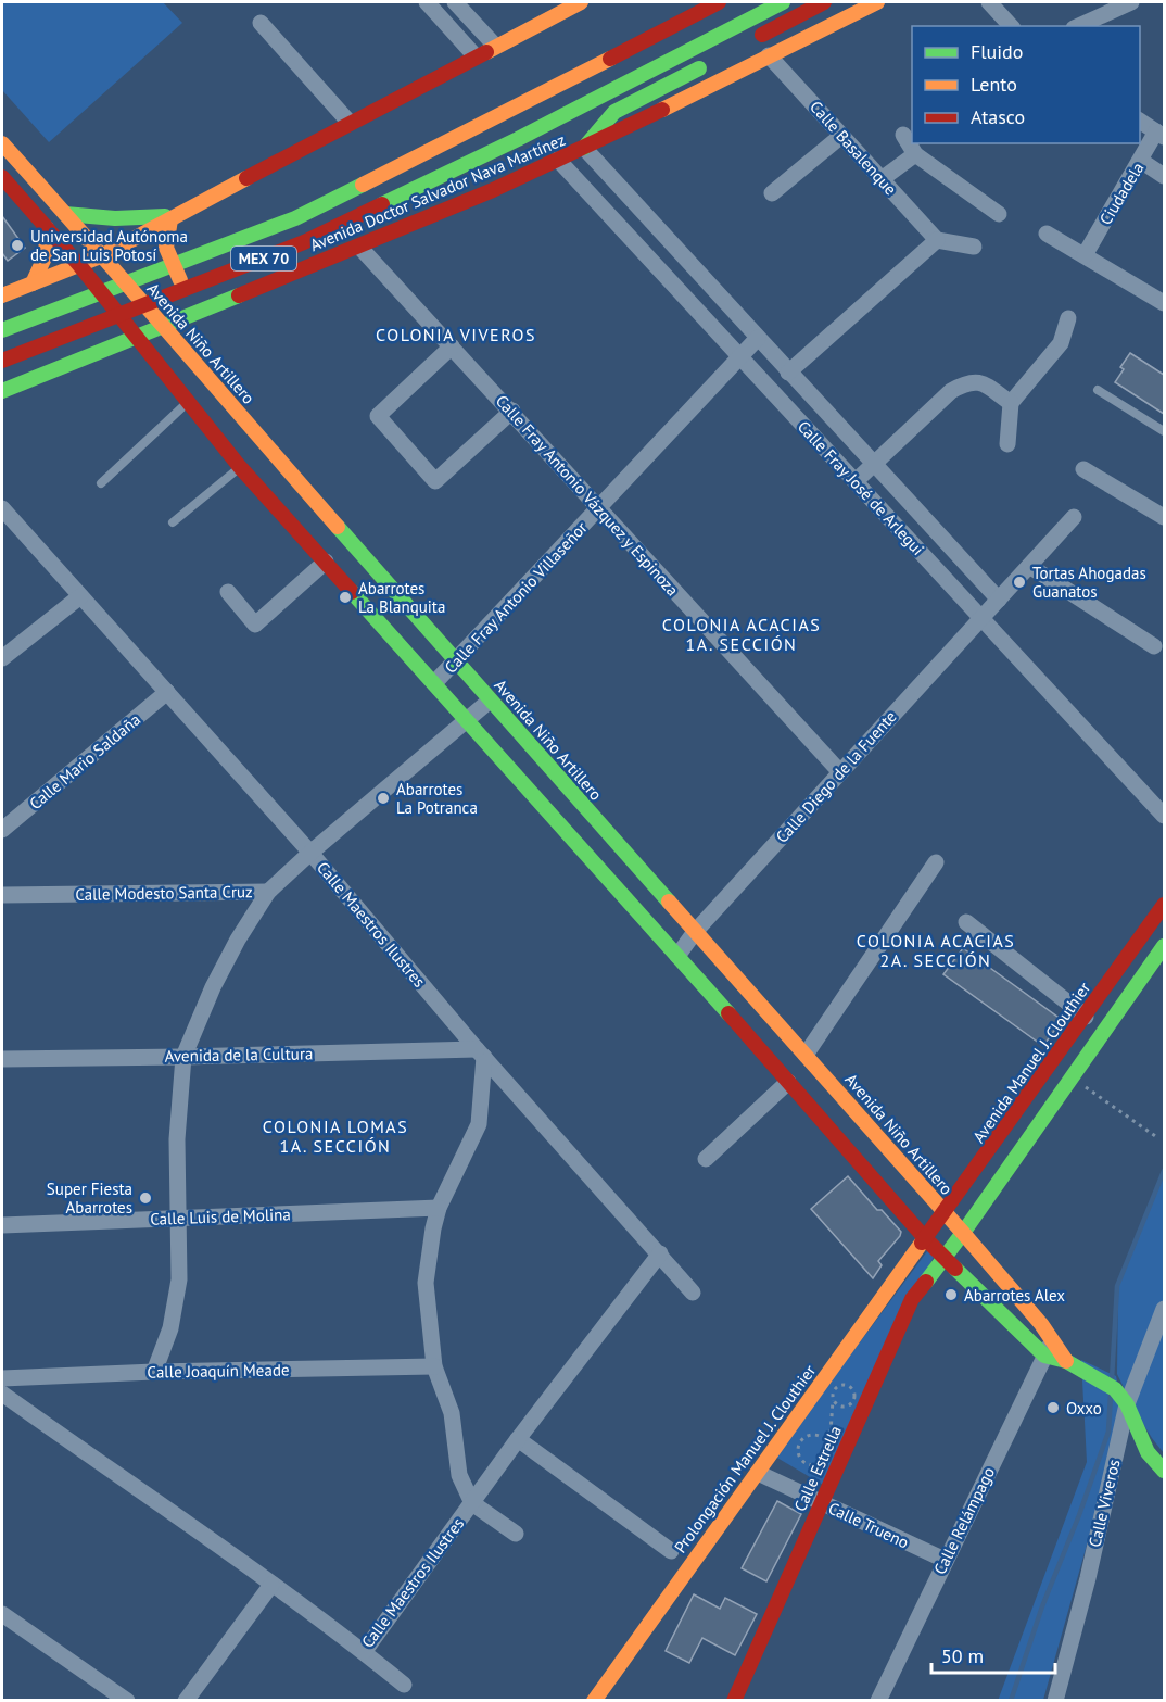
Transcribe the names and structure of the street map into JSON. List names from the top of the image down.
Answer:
{
  "streets": {
    "main road": [
      "Avenida Doctor Salvador Nava Martínez",
      "MEX 70",
      "Avenida Niño Artillero",
      "Avenida Manuel J. Clouthier",
      "Prolongación Manuel J. Clouthier",
      "Calle Estrella"
    ],
    "street": [
      "Calle Basalenque",
      "Ciudadela",
      "Calle Fray José de Arlegui",
      "Calle Fray Antonio Vázquez y Espinoza",
      "Calle Fray Antonio Villaseñor",
      "Calle Mario Saldaña",
      "Calle Diego de la Fuente",
      "Calle Modesto Santa Cruz",
      "Calle Maestros Ilustres",
      "Avenida de la Cultura",
      "Calle Luis de Molina",
      "Calle Joaquín Meade",
      "Calle Viveros",
      "Calle Relámpago",
      "Calle Trueno"
    ]
  },
  "crossings": [
    ["Calle Basalenque", "Avenida Doctor Salvador Nava Martínez"],
    ["Avenida Doctor Salvador Nava Martínez", "Avenida Niño Artillero"],
    ["Avenida Doctor Salvador Nava Martínez", "Calle Fray José de Arlegui"],
    ["Avenida Doctor Salvador Nava Martínez", "Calle Fray Antonio Vázquez y Espinoza"],
    ["Avenida Niño Artillero", "Calle Fray Antonio Villaseñor"],
    ["Avenida Niño Artillero", "Calle Diego de la Fuente"],
    ["Avenida Niño Artillero", "Calle Modesto Santa Cruz"],
    ["Avenida Niño Artillero", "Avenida Manuel J. Clouthier"],
    ["Avenida Niño Artillero", "Prolongación Manuel J. Clouthier"],
    ["Avenida Niño Artillero", "Calle Estrella"],
    ["Avenida Niño Artillero", "Calle Viveros"],
    ["Avenida Niño Artillero", "Calle Relámpago"],
    ["Calle Fray José de Arlegui", "Calle Fray Antonio Villaseñor"],
    ["Calle Fray José de Arlegui", "Calle Diego de la Fuente"],
    ["Calle Fray Antonio Vázquez y Espinoza", "Calle Fray Antonio Villaseñor"],
    ["Calle Fray Antonio Vázquez y Espinoza", "Calle Diego de la Fuente"],
    ["Calle Mario Saldaña", "Calle Maestros Ilustres"],
    ["Calle Modesto Santa Cruz", "Calle Maestros Ilustres"],
    ["Calle Maestros Ilustres", "Avenida de la Cultura"],
    ["Avenida Manuel J. Clouthier", "Prolongación Manuel J. Clouthier"],
    ["Prolongación Manuel J. Clouthier", "Calle Trueno"],
    ["Calle Estrella", "Calle Trueno"],
    ["Calle Relámpago", "Calle Trueno"]
  ],
  "districts": [
    "COLONIA VIVEROS",
    "COLONIA ACACIAS 1A. SECCIÓN",
    "COLONIA ACACIAS 2A. SECCIÓN",
    "COLONIA LOMAS 1A. SECCIÓN"
  ],
  "places": [
    "Universidad Autónoma de San Luis Potosí",
    "Tortas Ahogadas Guanatos",
    "Abarrotes La Blanquita",
    "Abarrotes La Potranca",
    "Super Fiesta Abarrotes",
    "Abarrotes Alex",
    "Oxxo"
  ],
  "legend": ["Fluido", "Lento", "Atasco"],
  "scale_bar": "50 m"
}
